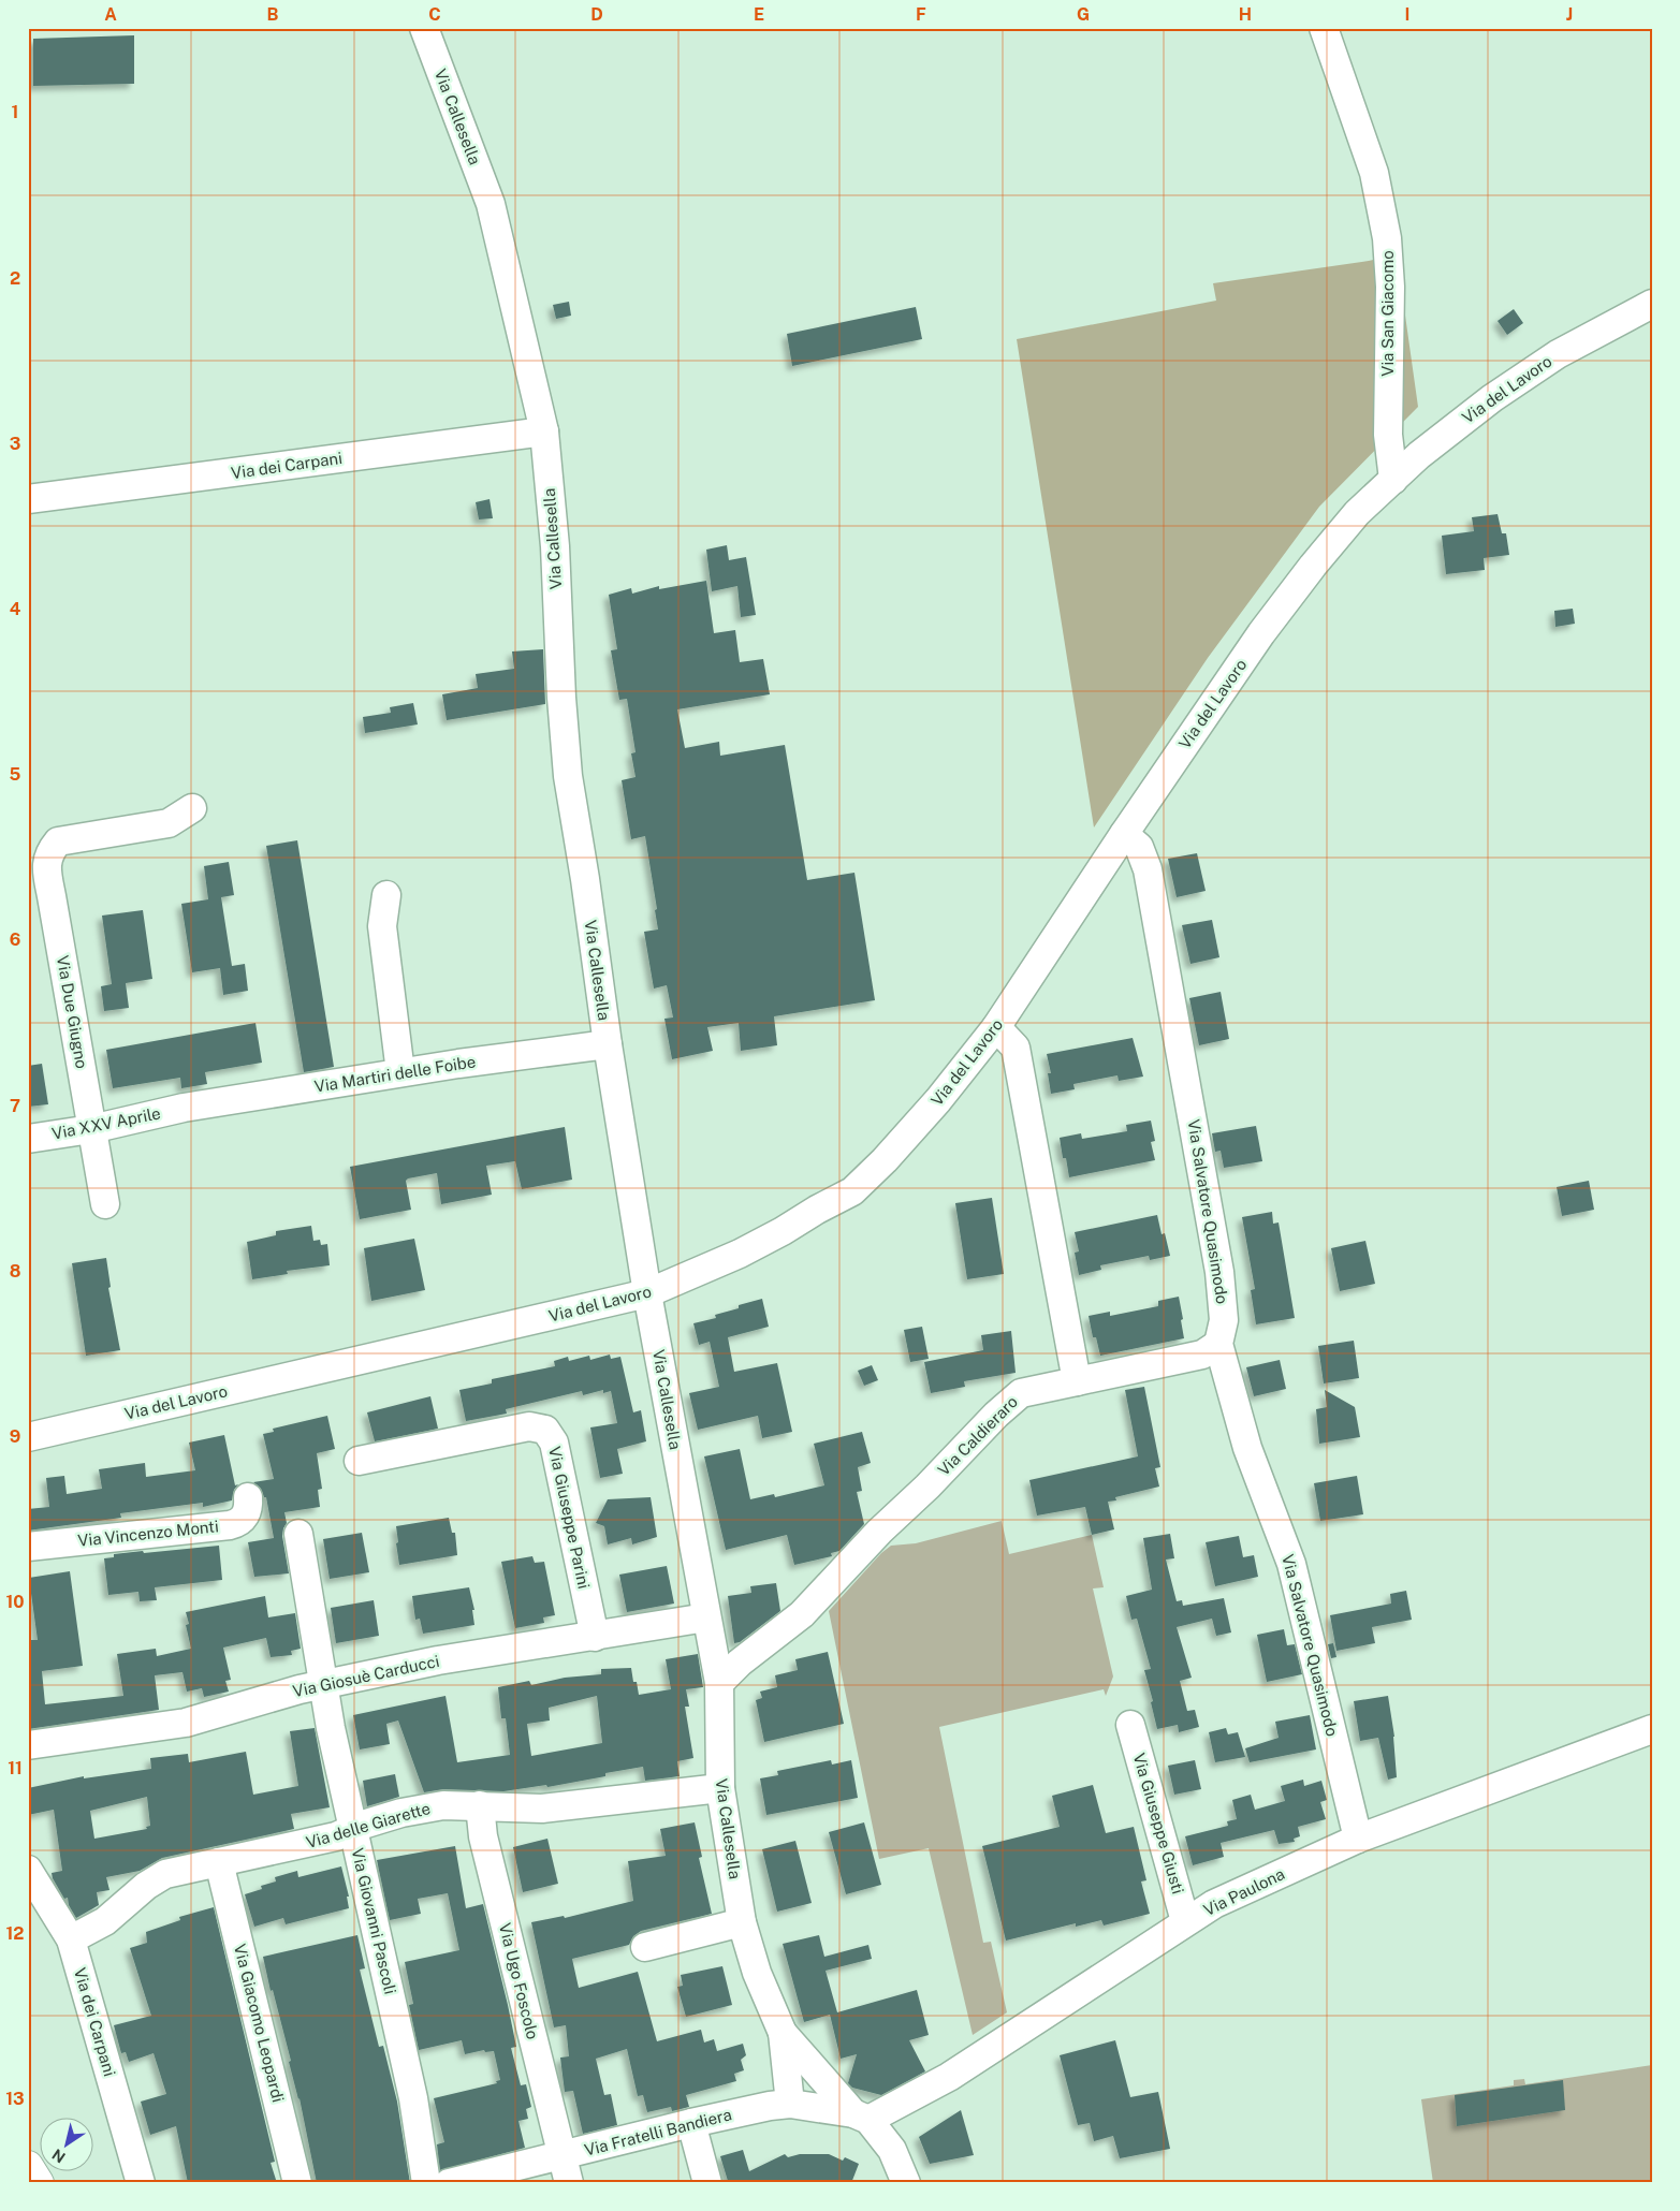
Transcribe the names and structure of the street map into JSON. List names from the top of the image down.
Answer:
{
  "streets": {
    "street": [
      "Via Callesella",
      "Via San Giacomo",
      "Via del Lavoro",
      "Via dei Carpani",
      "Via Due Giugno",
      "Via Martiri delle Foibe",
      "Via XXV Aprile",
      "Via Salvatore Quasimodo",
      "Via Caldieraro",
      "Via Giuseppe Parini",
      "Via Vincenzo Monti",
      "Via Giosuè Carducci",
      "Via Giuseppe Giusti",
      "Via delle Giarette",
      "Via Paulona",
      "Via Giovanni Pascoli",
      "Via Ugo Foscolo",
      "Via Giacomo Leopardi",
      "Via Fratelli Bandiera"
    ]
  },
  "crossings": [
    ["Via Callesella", "Via del Lavoro"],
    ["Via Callesella", "Via dei Carpani"],
    ["Via Callesella", "Via Martiri delle Foibe"],
    ["Via Callesella", "Via Caldieraro"],
    ["Via Callesella", "Via Giosuè Carducci"],
    ["Via Callesella", "Via delle Giarette"],
    ["Via Callesella", "Via Paulona"],
    ["Via Callesella", "Via Fratelli Bandiera"],
    ["Via San Giacomo", "Via del Lavoro"],
    ["Via del Lavoro", "Via Salvatore Quasimodo"],
    ["Via dei Carpani", "Via delle Giarette"],
    ["Via Due Giugno", "Via XXV Aprile"],
    ["Via Martiri delle Foibe", "Via XXV Aprile"],
    ["Via Salvatore Quasimodo", "Via Caldieraro"],
    ["Via Salvatore Quasimodo", "Via Paulona"],
    ["Via Giuseppe Parini", "Via Giosuè Carducci"],
    ["Via Giosuè Carducci", "Via Giovanni Pascoli"],
    ["Via Giuseppe Giusti", "Via Paulona"],
    ["Via delle Giarette", "Via Giovanni Pascoli"],
    ["Via delle Giarette", "Via Ugo Foscolo"],
    ["Via delle Giarette", "Via Giacomo Leopardi"],
    ["Via Paulona", "Via Fratelli Bandiera"],
    ["Via Ugo Foscolo", "Via Fratelli Bandiera"]
  ],
  "north": "bottom left",
  "grid": {
    "columns": [
      "A",
      "B",
      "C",
      "D",
      "E",
      "F",
      "G",
      "H",
      "I",
      "J"
    ],
    "rows": [
      "1",
      "2",
      "3",
      "4",
      "5",
      "6",
      "7",
      "8",
      "9",
      "10",
      "11",
      "12",
      "13"
    ]
  }
}
